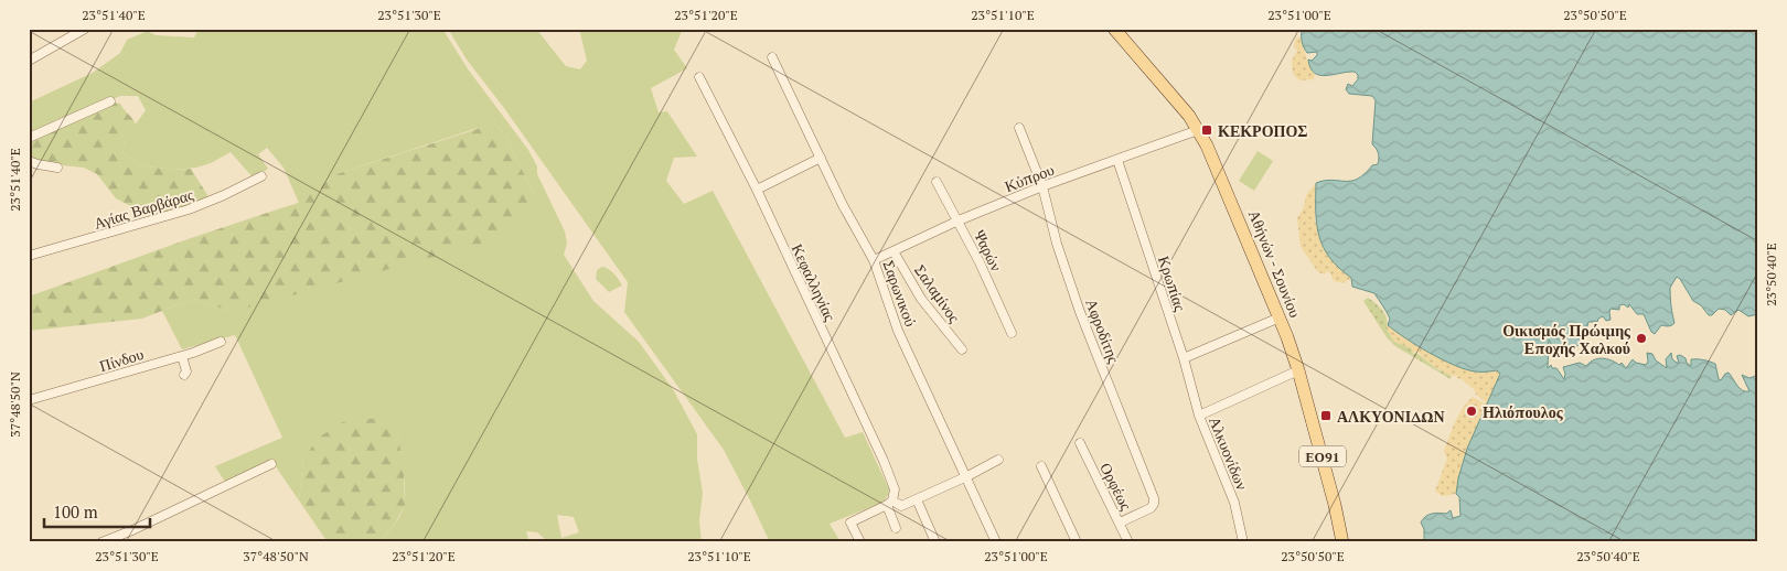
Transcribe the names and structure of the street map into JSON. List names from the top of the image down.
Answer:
{
  "streets": {
    "main road": ["Αθήνών - Σουνίου", "ΕΟ91"],
    "street": [
      "Κύπρου",
      "Αγίας Βαρβάρας",
      "Ψαρών",
      "Κεφαλληνίας",
      "Κρωπίας",
      "Σαρωνικού",
      "Σαλαμίνος",
      "Αφροδίτης",
      "Πίνδου",
      "Αλκυονίδων",
      "Ορφέως"
    ]
  },
  "crossings": [
    ["Κύπρου", "Ψαρών"],
    ["Κύπρου", "Αθήνών - Σουνίου"],
    ["Κύπρου", "Κρωπίας"],
    ["Κύπρου", "Σαρωνικού"],
    ["Κύπρου", "Σαλαμίνος"],
    ["Κύπρου", "Αφροδίτης"],
    ["Αθήνών - Σουνίου", "Αλκυονίδων"],
    ["Κρωπίας", "Αλκυονίδων"],
    ["Αφροδίτης", "Ορφέως"]
  ],
  "places": {
    "transit": ["ΚΕΚΡΟΠΟΣ", "ΑΛΚΥΟΝΙΔΩΝ"],
    "other": ["Οικισμός Πρώιμης Εποχής Χαλκού", "Ηλιόπουλος"]
  },
  "scale_bar": "100 m",
  "coordinates": [
    "23°51'40\"E",
    "23°51'30\"E",
    "23°51'20\"E",
    "23°51'10\"E",
    "23°51'00\"E",
    "23°50'50\"E",
    "23°50'40\"E",
    "37°48'50\"N"
  ]
}
